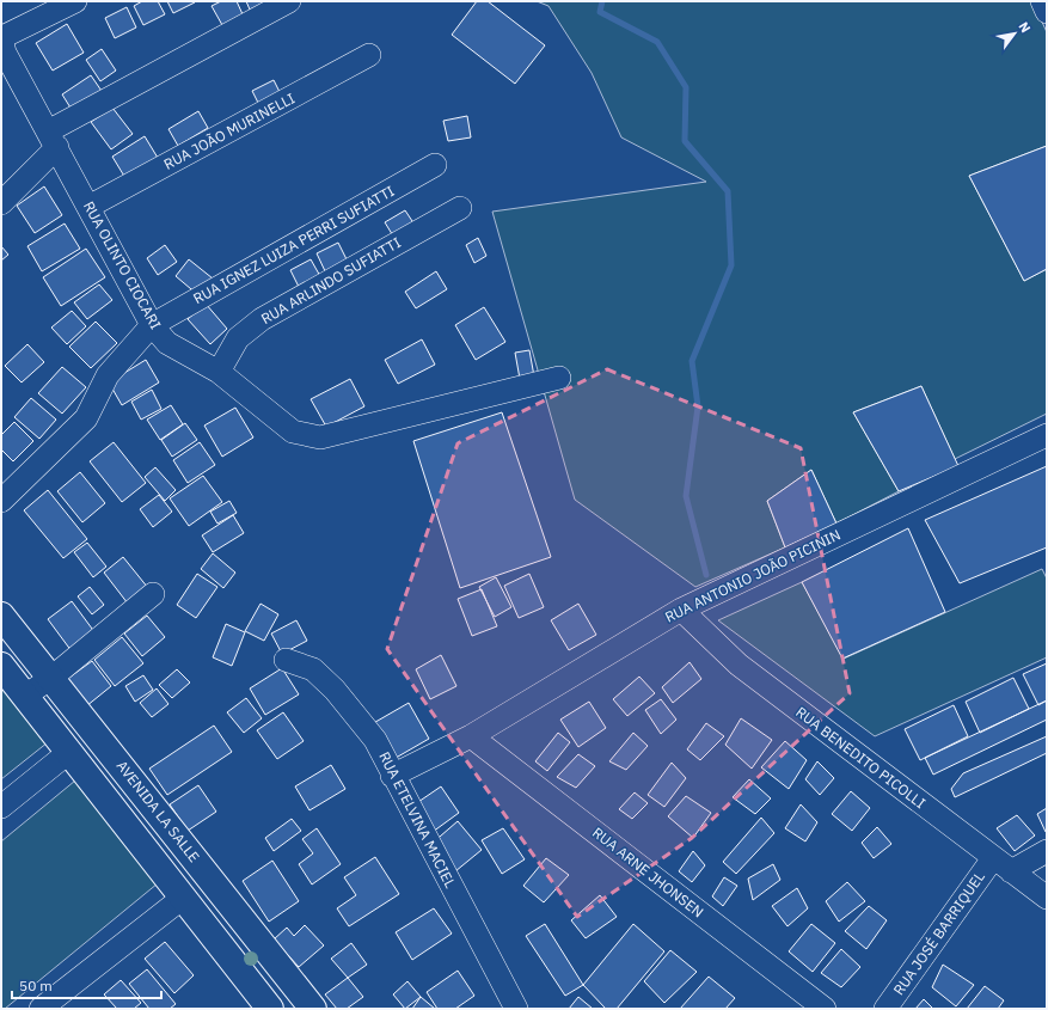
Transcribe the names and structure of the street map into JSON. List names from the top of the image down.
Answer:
{
  "streets": {
    "main road": ["AVENIDA LA SALLE"],
    "street": [
      "RUA JOÃO MURINELLI",
      "RUA IGNEZ LUIZA PERRI SUFIATTI",
      "RUA OLINTO CIOCARI",
      "RUA ARLINDO SUFIATTI",
      "RUA ANTONIO JOÃO PICININ",
      "RUA BENEDITO PICOLLI",
      "RUA ETELVINA MACIEL",
      "RUA ARNE JHONSEN",
      "RUA JOSÉ BARRIQUEL"
    ]
  },
  "crossings": [
    ["RUA JOÃO MURINELLI", "RUA OLINTO CIOCARI"],
    ["RUA IGNEZ LUIZA PERRI SUFIATTI", "RUA OLINTO CIOCARI"],
    ["RUA OLINTO CIOCARI", "RUA ARLINDO SUFIATTI"],
    ["RUA ANTONIO JOÃO PICININ", "RUA BENEDITO PICOLLI"],
    ["RUA ANTONIO JOÃO PICININ", "RUA ETELVINA MACIEL"],
    ["RUA ANTONIO JOÃO PICININ", "RUA ARNE JHONSEN"],
    ["RUA BENEDITO PICOLLI", "RUA JOSÉ BARRIQUEL"]
  ],
  "scale_bar": "50 m",
  "north": "top right"
}
